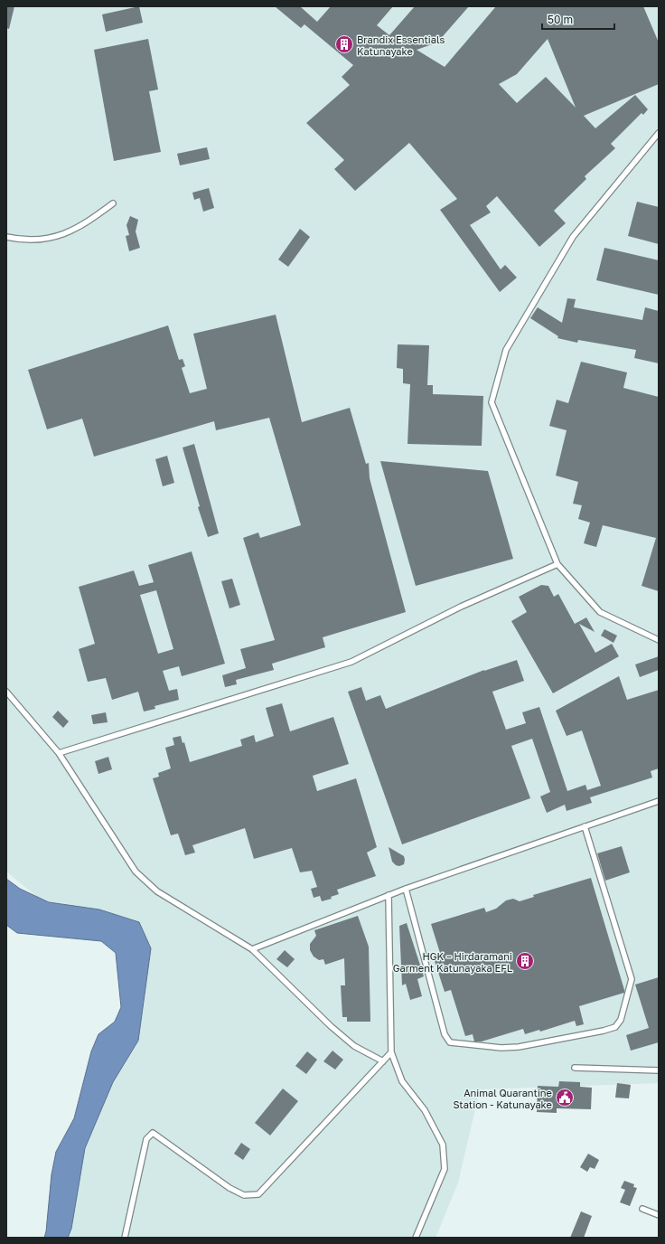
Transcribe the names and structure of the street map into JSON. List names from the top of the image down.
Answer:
{
  "places": {
    "building": ["Brandix Essentials Katunayake", "HGK – Hirdaramani Garment Katunayaka EFL"],
    "public building": ["Animal Quarantine Station - Katunayake"]
  },
  "scale_bar": "50 m"
}
